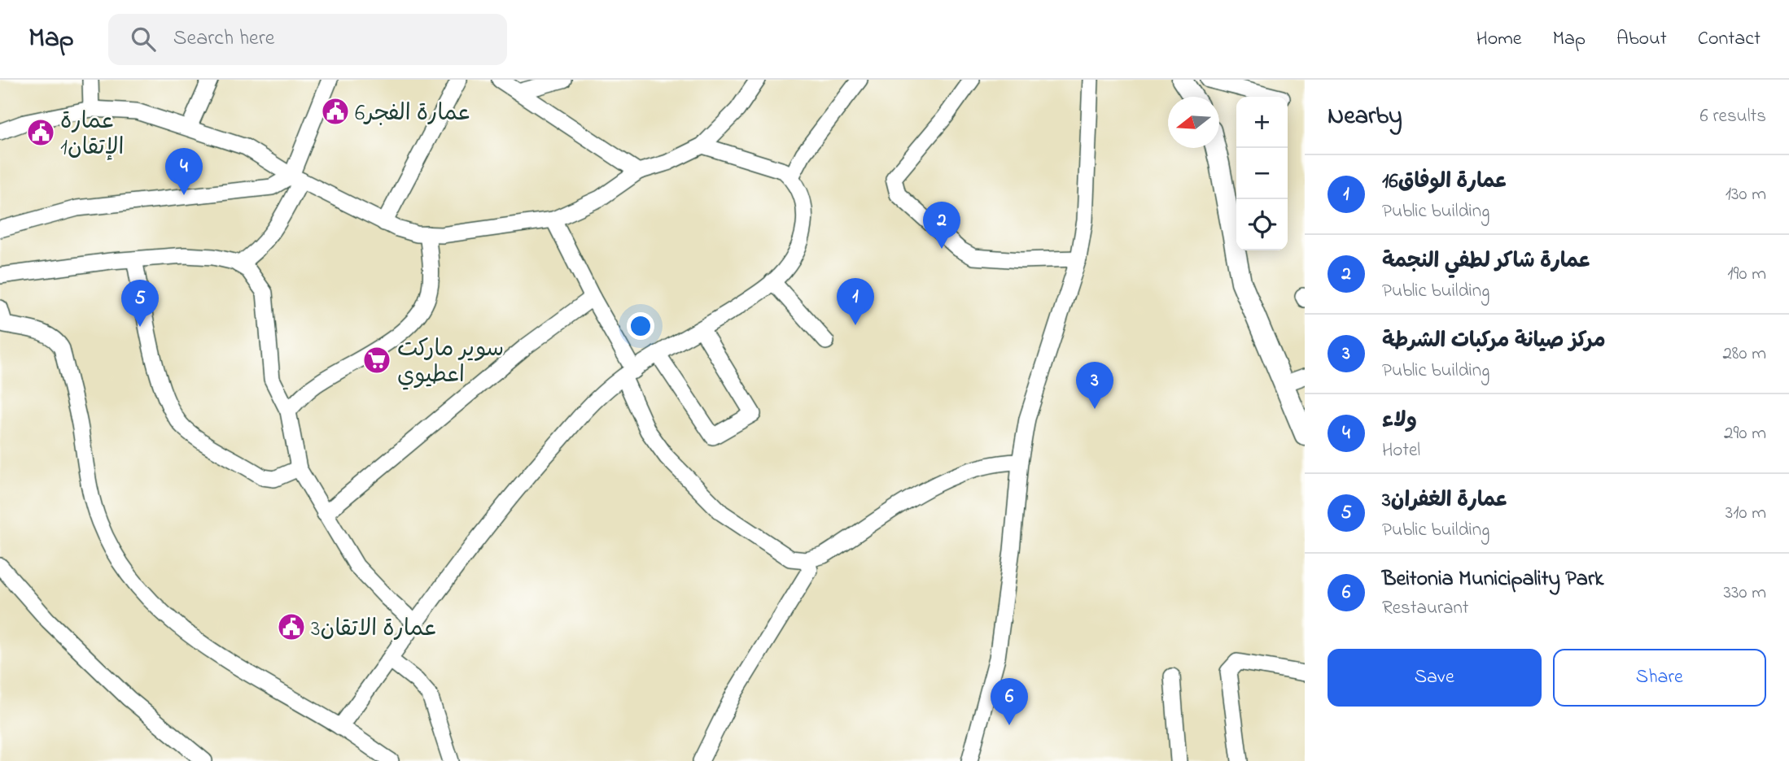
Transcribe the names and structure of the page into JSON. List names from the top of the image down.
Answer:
{
  "places": {
    "public building": ["عمارة الفجر6", "عمارة الإتقان1", "عمارة الاتقان3"],
    "supermarket": ["سوير ماركت اعطيوي"]
  },
  "north": "left",
  "page": {
    "header": "Map",
    "search": "Search here",
    "nav": [
      "Home",
      "Map",
      "About",
      "Contact"
    ],
    "heading": ["Nearby", "6 results"],
    "map_buttons": ["+", "−"],
    "pins": [
      "4",
      "2",
      "1",
      "5",
      "3",
      "6"
    ],
    "list": [
      {
        "mark": "1",
        "name": "عمارة الوفاق16",
        "note": "Public building",
        "value": "130 m"
      },
      {
        "mark": "2",
        "name": "عمارة شاكر لطفي النجمة",
        "note": "Public building",
        "value": "190 m"
      },
      {
        "mark": "3",
        "name": "مركز صيانة مركبات الشرطة",
        "note": "Public building",
        "value": "280 m"
      },
      {
        "mark": "4",
        "name": "ولاء",
        "note": "Hotel",
        "value": "290 m"
      },
      {
        "mark": "5",
        "name": "عمارة الغفران3",
        "note": "Public building",
        "value": "310 m"
      },
      {
        "mark": "6",
        "name": "Beitonia Municipality Park",
        "note": "Restaurant",
        "value": "330 m"
      }
    ],
    "buttons": ["Save", "Share"]
  }
}
